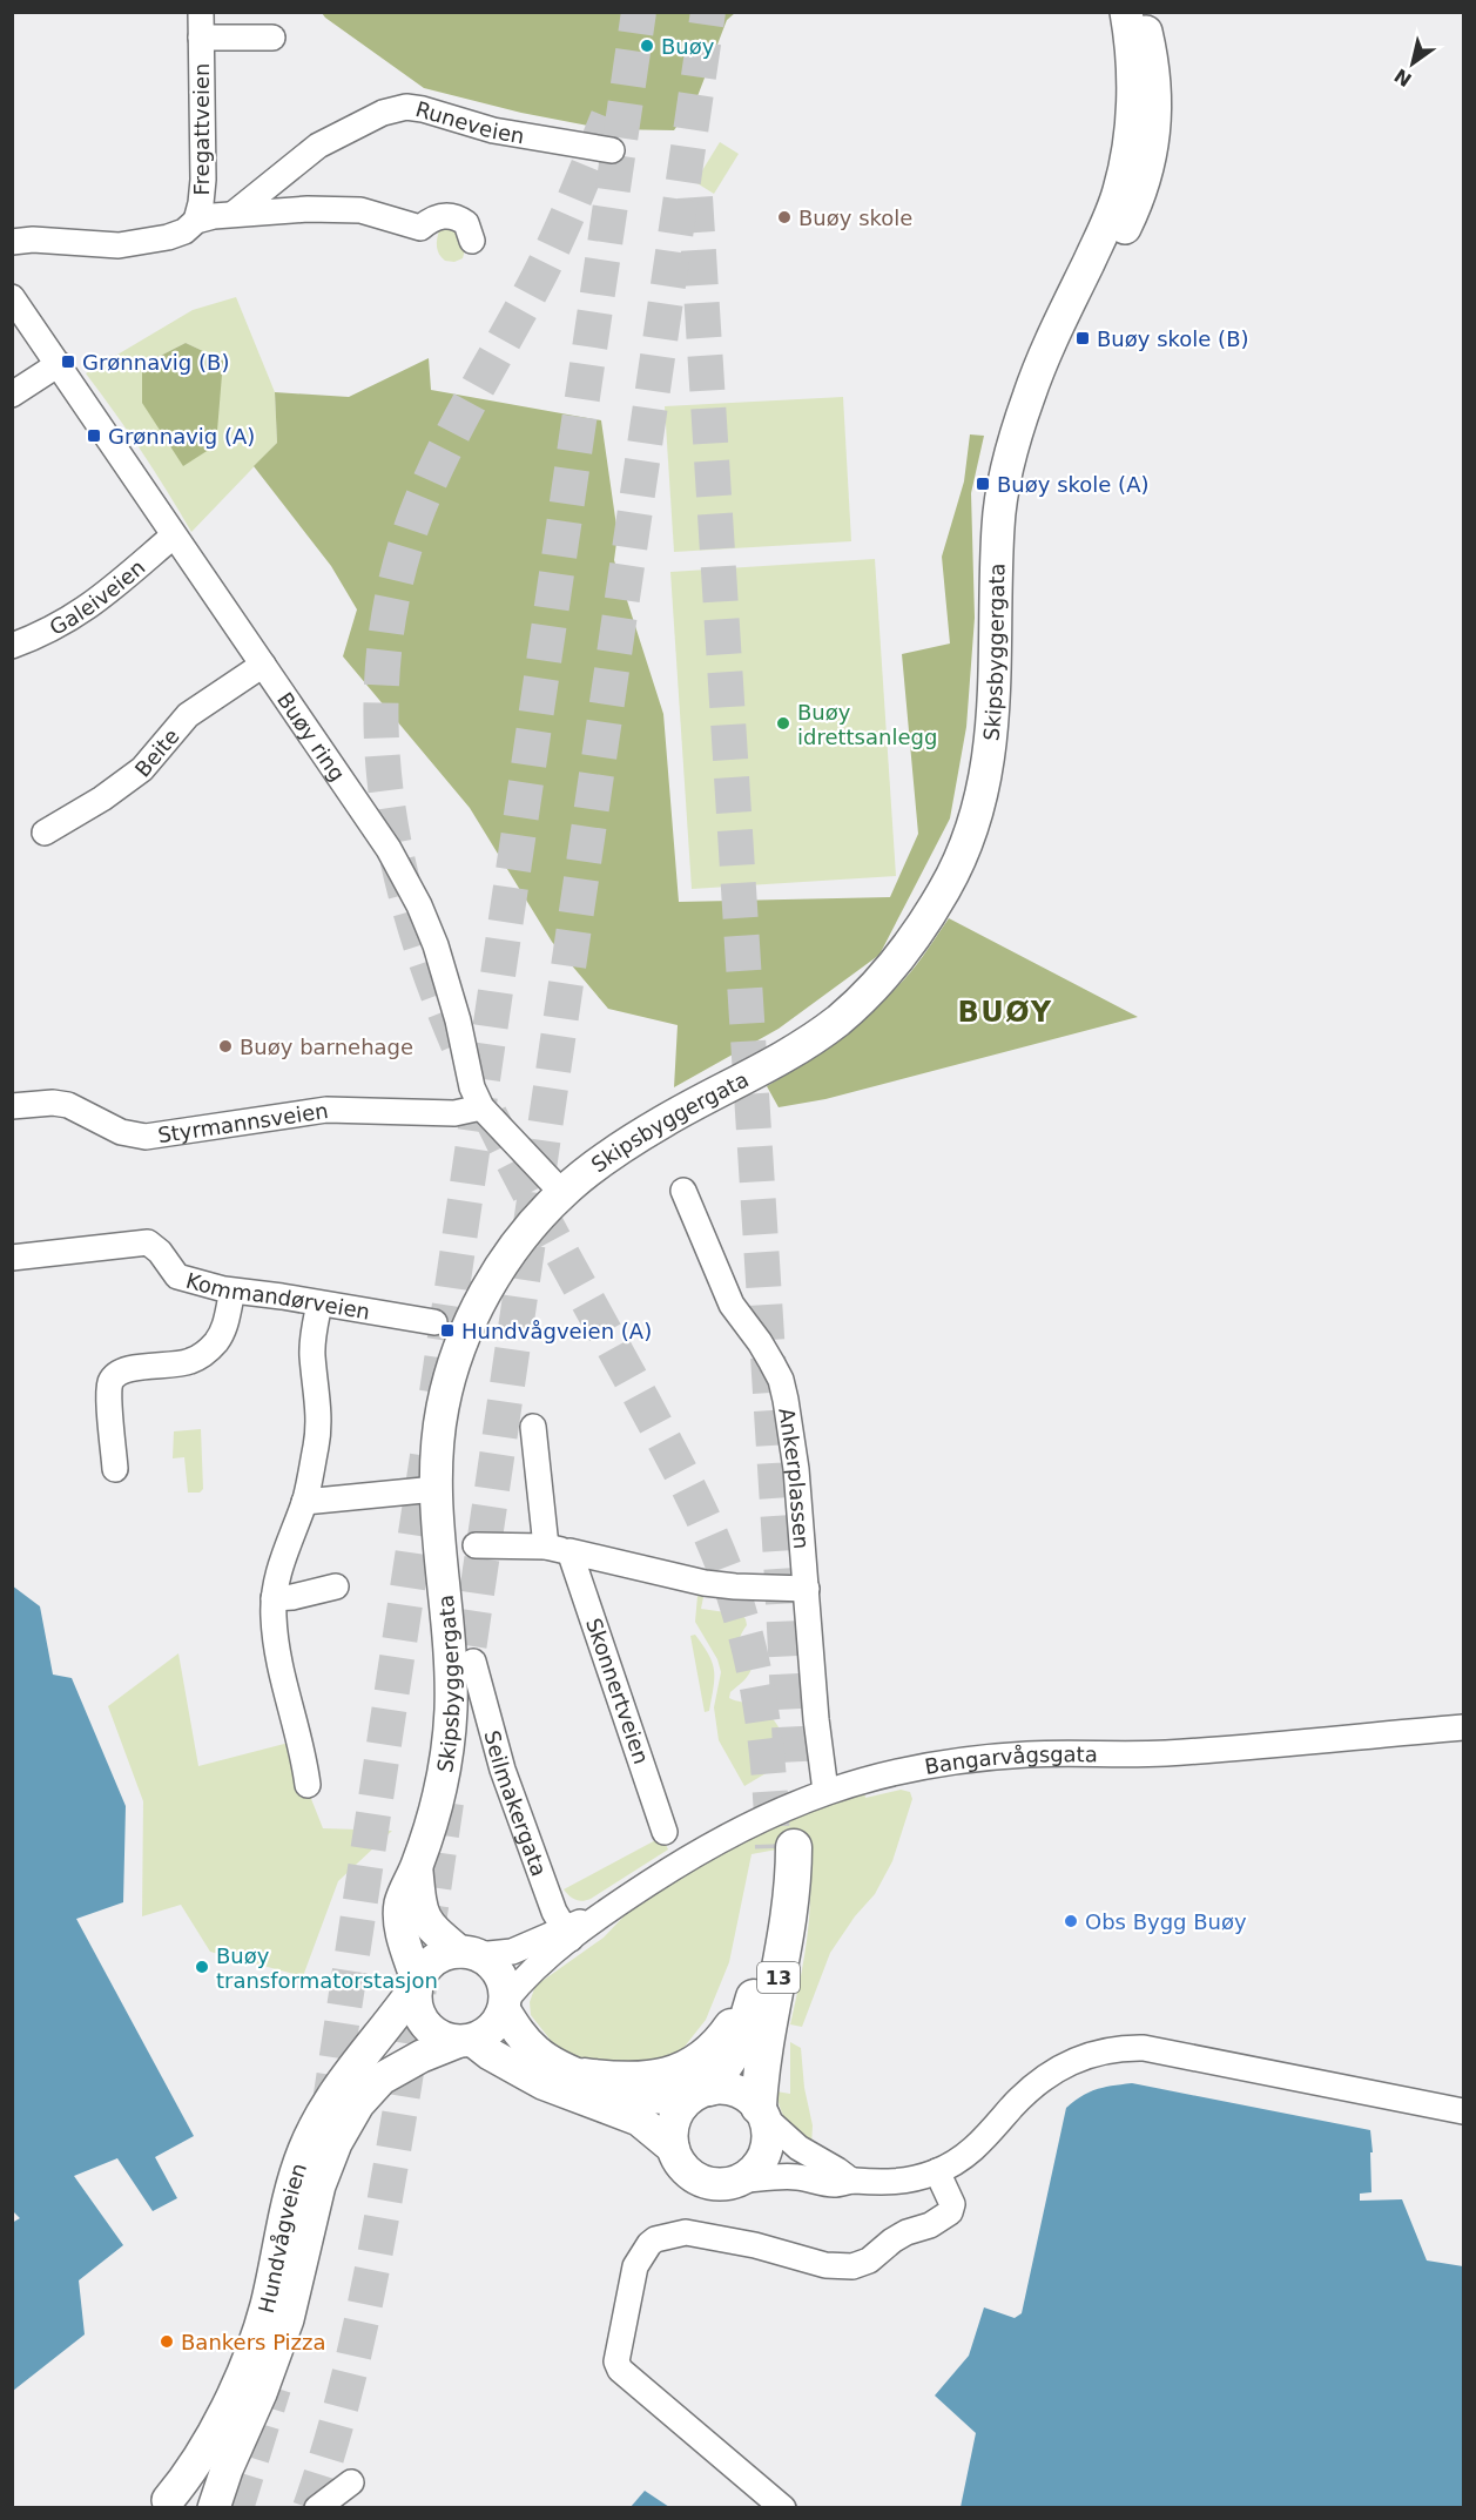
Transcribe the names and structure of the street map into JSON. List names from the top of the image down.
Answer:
{
  "streets": {
    "highway": ["13"],
    "main road": ["Skipsbyggergata", "Hundvågveien"],
    "street": [
      "Runeveien",
      "Fregattveien",
      "Galeiveien",
      "Buøy ring",
      "Beite",
      "Styrmannsveien",
      "Kommandørveien",
      "Ankerplassen",
      "Skonnertveien",
      "Bangarvågsgata",
      "Seilmakergata"
    ]
  },
  "crossings": [
    ["Runeveien", "Fregattveien"],
    ["Galeiveien", "Buøy ring"],
    ["Skipsbyggergata", "Buøy ring"],
    ["Skipsbyggergata", "Bangarvågsgata"],
    ["Skipsbyggergata", "Hundvågveien"],
    ["Buøy ring", "Beite"],
    ["Buøy ring", "Styrmannsveien"],
    ["Ankerplassen", "Bangarvågsgata"],
    ["Bangarvågsgata", "Seilmakergata"],
    ["Bangarvågsgata", "Hundvågveien"]
  ],
  "districts": ["BUØY"],
  "places": {
    "other": [
      "Buøy",
      "Buøy skole",
      "Buøy idrettsanlegg",
      "Buøy barnehage",
      "Obs Bygg Buøy",
      "Buøy transformatorstasjon",
      "Bankers Pizza"
    ],
    "transit": [
      "Buøy skole (B)",
      "Grønnavig (B)",
      "Grønnavig (A)",
      "Buøy skole (A)",
      "Hundvågveien (A)"
    ]
  },
  "north": "bottom left"
}
